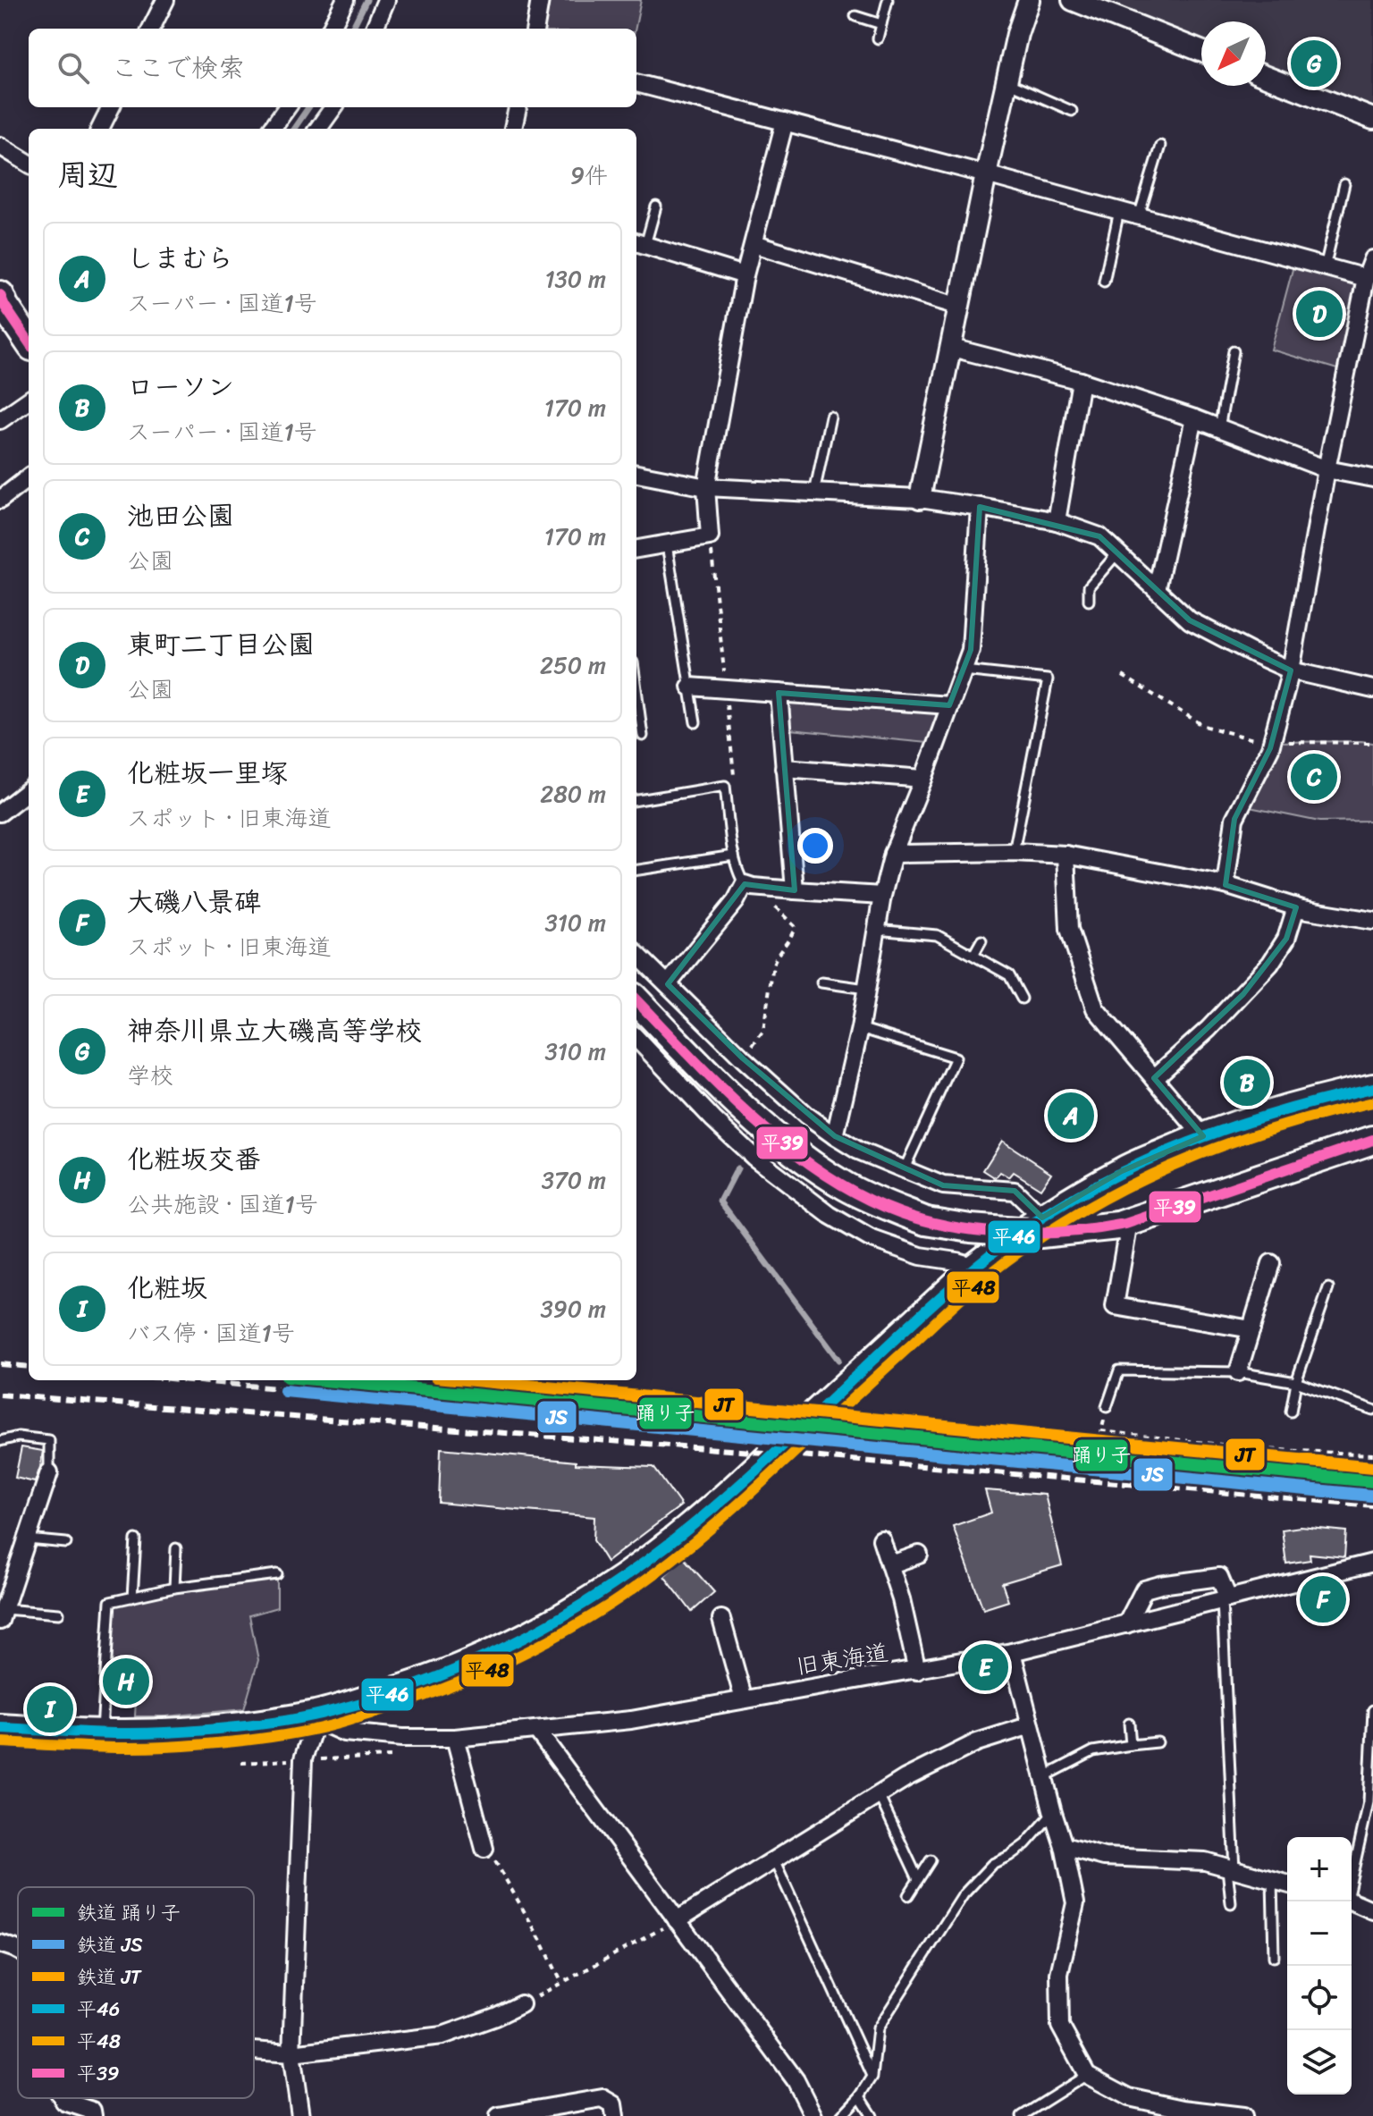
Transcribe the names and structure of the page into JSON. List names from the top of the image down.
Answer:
{
  "streets": {
    "street": ["旧東海道"]
  },
  "lines": [
    "transit line 平39",
    "transit line 平46",
    "transit line 平48",
    "rail line 踊り子",
    "rail line JT",
    "rail line JS"
  ],
  "legend": [
    "鉄道 踊り子",
    "鉄道 JS",
    "鉄道 JT",
    "平46",
    "平48",
    "平39"
  ],
  "north": "bottom left",
  "page": {
    "search": "ここで検索",
    "pins": [
      "G",
      "D",
      "C",
      "B",
      "A",
      "F",
      "E",
      "H",
      "I"
    ],
    "heading": ["周辺", "9件"],
    "list": [
      {
        "mark": "A",
        "name": "しまむら",
        "note": "スーパー · 国道1号",
        "value": "130 m"
      },
      {
        "mark": "B",
        "name": "ローソン",
        "note": "スーパー · 国道1号",
        "value": "170 m"
      },
      {
        "mark": "C",
        "name": "池田公園",
        "note": "公園",
        "value": "170 m"
      },
      {
        "mark": "D",
        "name": "東町二丁目公園",
        "note": "公園",
        "value": "250 m"
      },
      {
        "mark": "E",
        "name": "化粧坂一里塚",
        "note": "スポット · 旧東海道",
        "value": "280 m"
      },
      {
        "mark": "F",
        "name": "大磯八景碑",
        "note": "スポット · 旧東海道",
        "value": "310 m"
      },
      {
        "mark": "G",
        "name": "神奈川県立大磯高等学校",
        "note": "学校",
        "value": "310 m"
      },
      {
        "mark": "H",
        "name": "化粧坂交番",
        "note": "公共施設 · 国道1号",
        "value": "370 m"
      },
      {
        "mark": "I",
        "name": "化粧坂",
        "note": "バス停 · 国道1号",
        "value": "390 m"
      }
    ],
    "map_buttons": ["+", "−"]
  }
}
